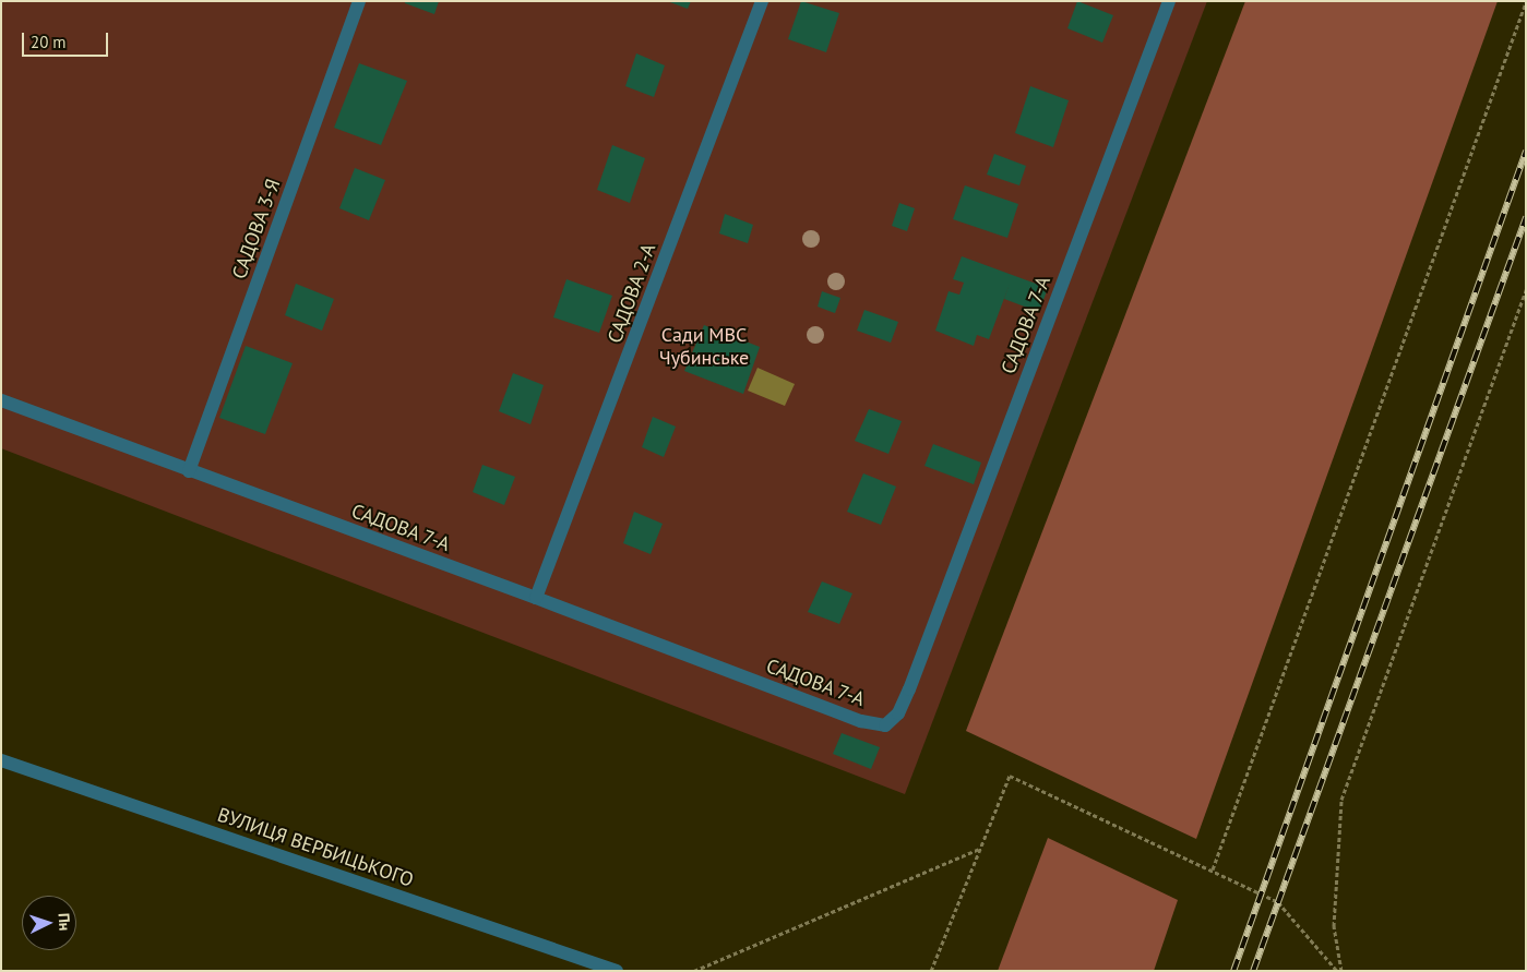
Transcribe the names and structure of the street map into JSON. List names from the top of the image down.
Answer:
{
  "streets": {
    "street": [
      "САДОВА 3-Я",
      "САДОВА 2-А",
      "САДОВА 7-А",
      "ВУЛИЦЯ ВЕРБИЦЬКОГО"
    ]
  },
  "crossings": [
    ["САДОВА 3-Я", "САДОВА 7-А"],
    ["САДОВА 2-А", "САДОВА 7-А"]
  ],
  "parks": ["Сади МВС Чубинське"],
  "scale_bar": "20 m",
  "north": "right"
}
